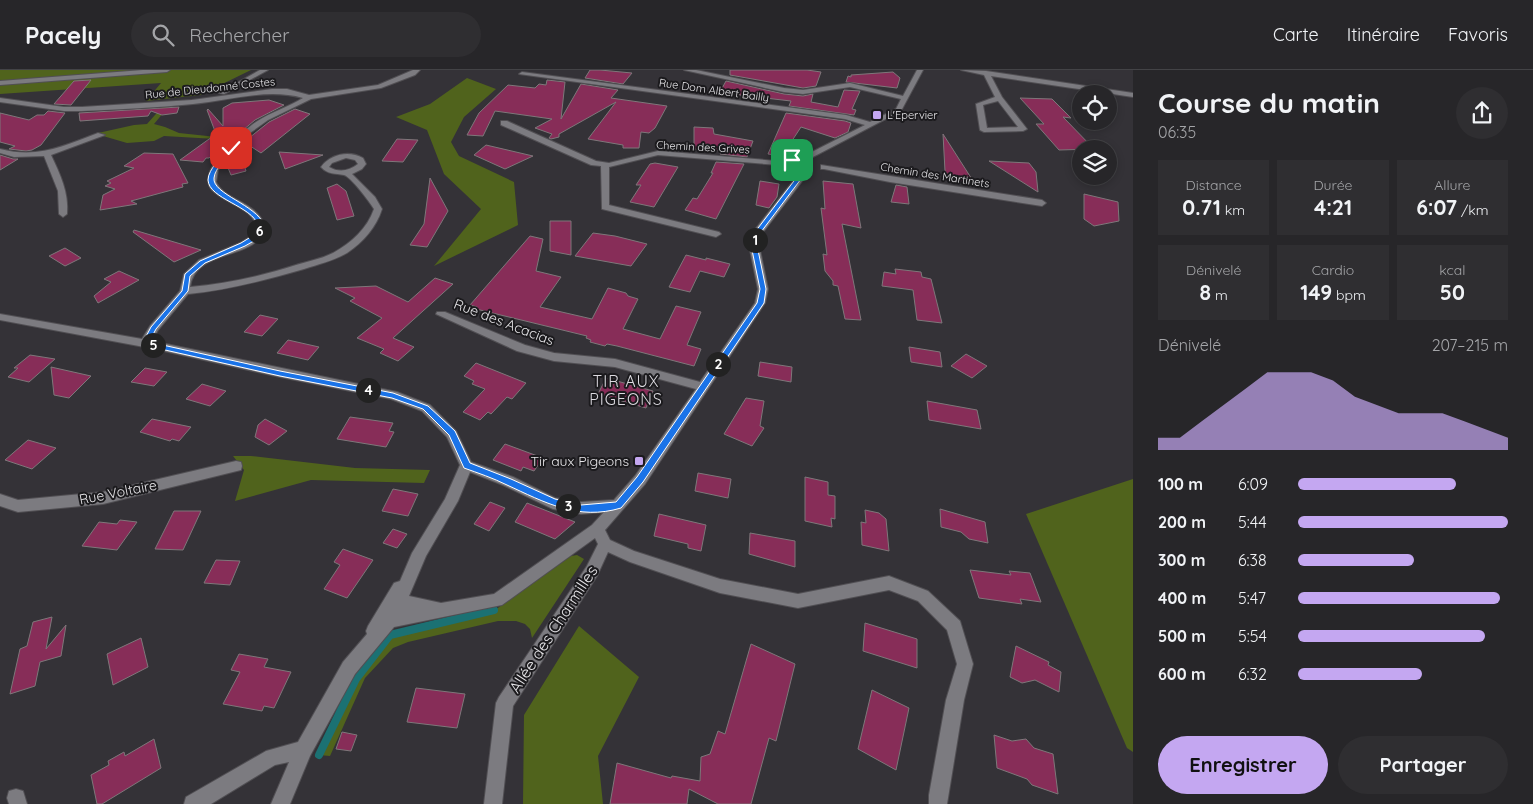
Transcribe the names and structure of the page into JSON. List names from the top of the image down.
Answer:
{
  "streets": {
    "street": [
      "Rue de Dieudonné Costes",
      "Rue Dom Albert Bailly",
      "Chemin des Grives",
      "Chemin des Martinets",
      "Rue des Acacias",
      "Rue Voltaire",
      "Allée des Charmilles"
    ]
  },
  "districts": ["TIR AUX PIGEONS"],
  "places": {
    "transit": ["L'Epervier", "Tir aux Pigeons"]
  },
  "page": {
    "header": "Pacely",
    "search": "Rechercher",
    "nav": ["Carte", "Itinéraire", "Favoris"],
    "heading": ["Course du matin", "06:35"],
    "stats": [
      ["Distance", "0.71 km"],
      ["Durée", "4:21"],
      ["Allure", "6:07 /km"],
      ["Dénivelé", "8 m"],
      ["Cardio", "149 bpm"],
      ["kcal", "50"]
    ],
    "pins": [
      "6",
      "1",
      "5",
      "2",
      "4",
      "3"
    ],
    "chart": ["Dénivelé", "207–215 m"],
    "list": [
      {
        "name": "100 m",
        "note": "6:09"
      },
      {
        "name": "200 m",
        "note": "5:44"
      },
      {
        "name": "300 m",
        "note": "6:38"
      },
      {
        "name": "400 m",
        "note": "5:47"
      },
      {
        "name": "500 m",
        "note": "5:54"
      },
      {
        "name": "600 m",
        "note": "6:32"
      }
    ],
    "buttons": ["Enregistrer", "Partager"]
  }
}
